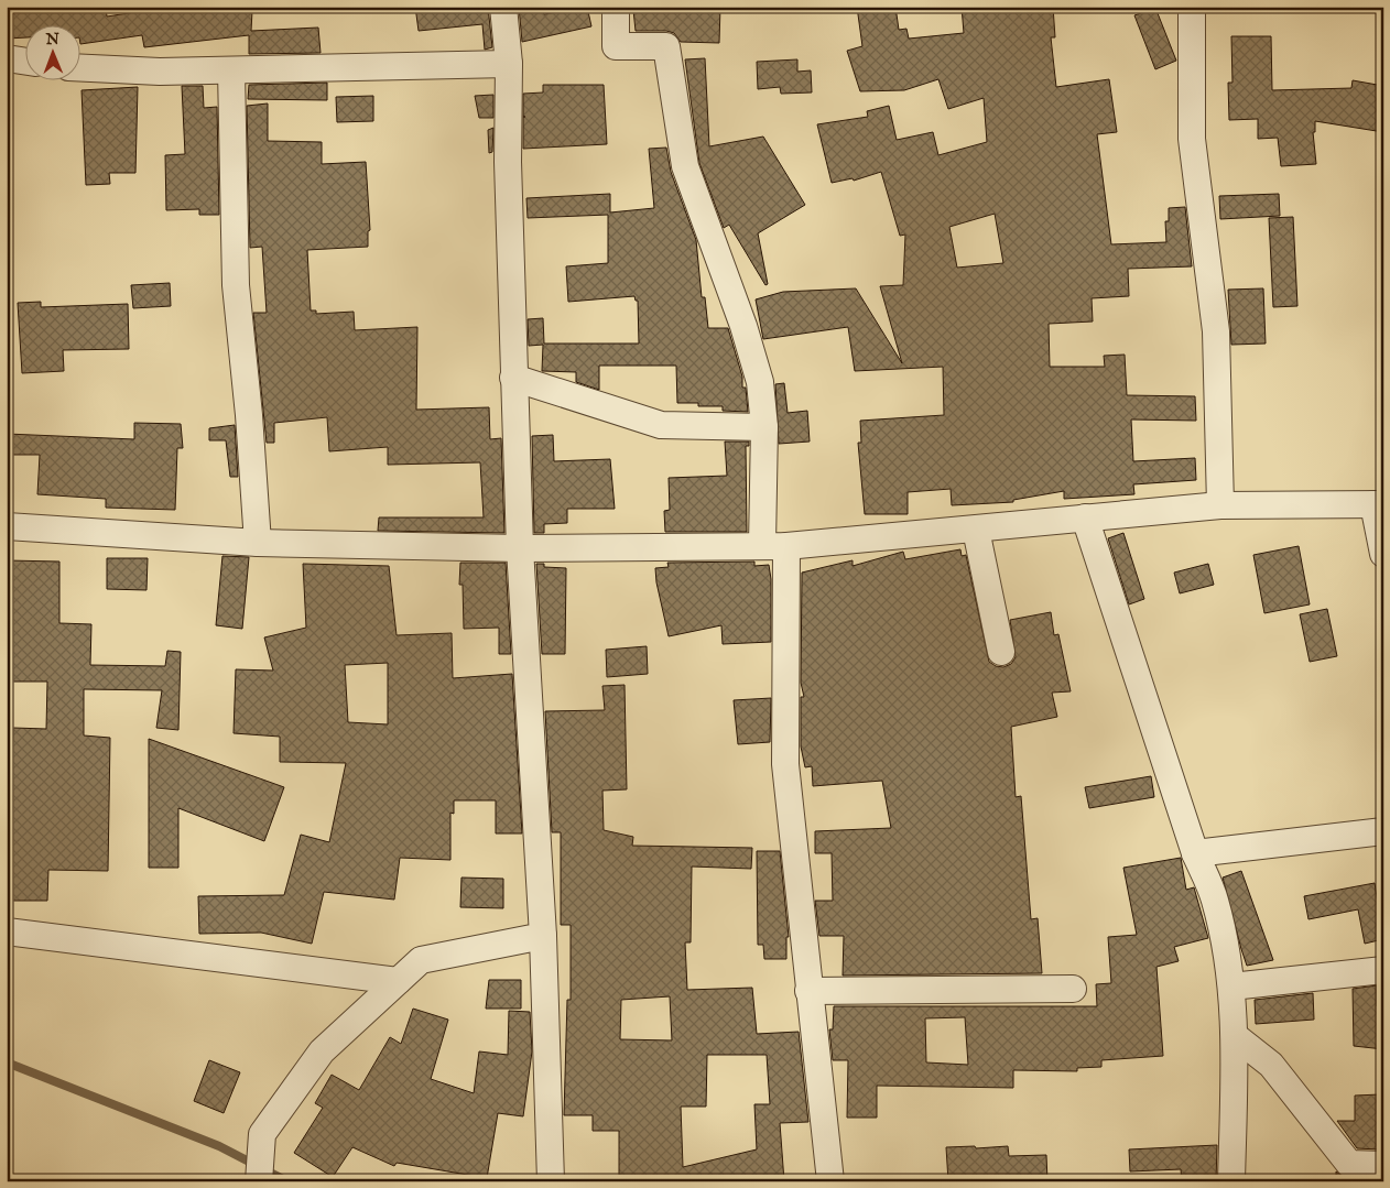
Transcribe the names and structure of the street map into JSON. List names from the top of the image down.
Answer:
{
  "north": "top"
}
